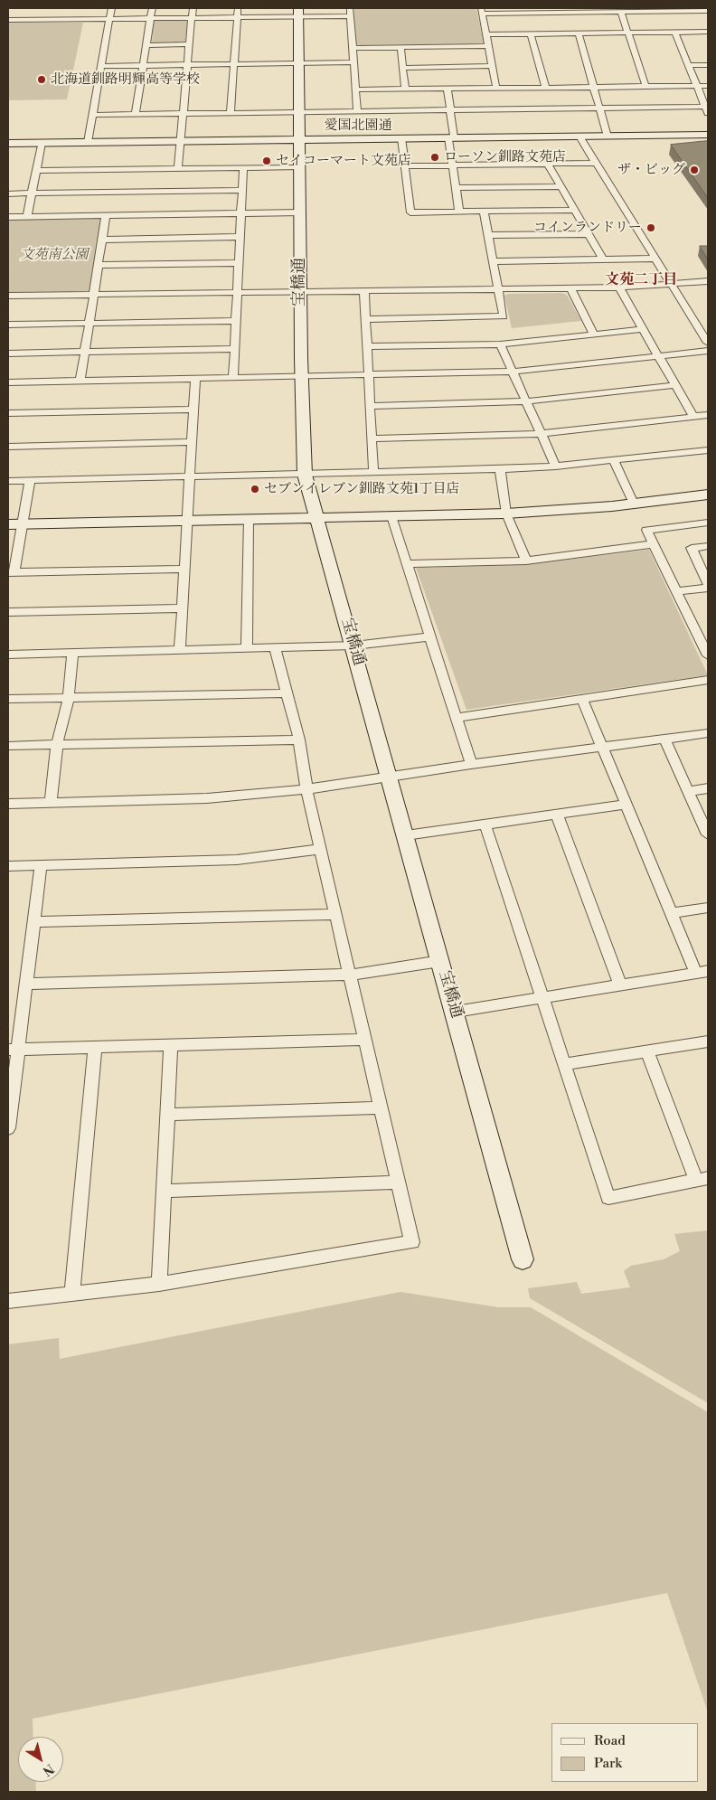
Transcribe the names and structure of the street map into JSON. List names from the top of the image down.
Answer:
{
  "streets": {
    "street": ["愛国北園通", "宝橋通"]
  },
  "crossings": [
    ["愛国北園通", "宝橋通"]
  ],
  "districts": ["文苑二丁目"],
  "parks": ["文苑南公園"],
  "places": [
    "北海道釧路明輝高等学校",
    "ローソン釧路文苑店",
    "セイコーマート文苑店",
    "ザ・ビッグ",
    "コインランドリー",
    "セブンイレブン釧路文苑1丁目店"
  ],
  "legend": ["Road", "Park"],
  "north": "bottom right"
}
